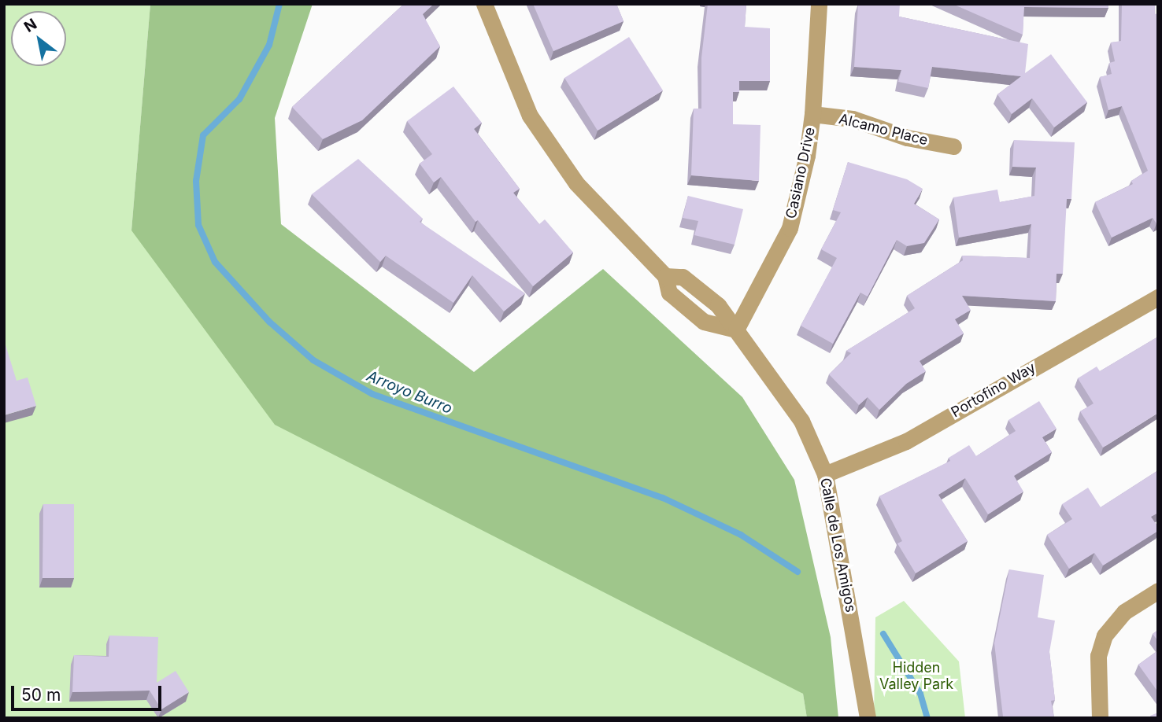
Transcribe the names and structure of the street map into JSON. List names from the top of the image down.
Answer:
{
  "streets": {
    "street": [
      "Alcamo Place",
      "Casiano Drive",
      "Portofino Way",
      "Calle de Los Amigos"
    ]
  },
  "crossings": [
    ["Alcamo Place", "Casiano Drive"],
    ["Casiano Drive", "Calle de Los Amigos"],
    ["Portofino Way", "Calle de Los Amigos"]
  ],
  "water": ["Arroyo Burro"],
  "parks": ["Hidden Valley Park"],
  "scale_bar": "50 m",
  "north": "top left"
}
